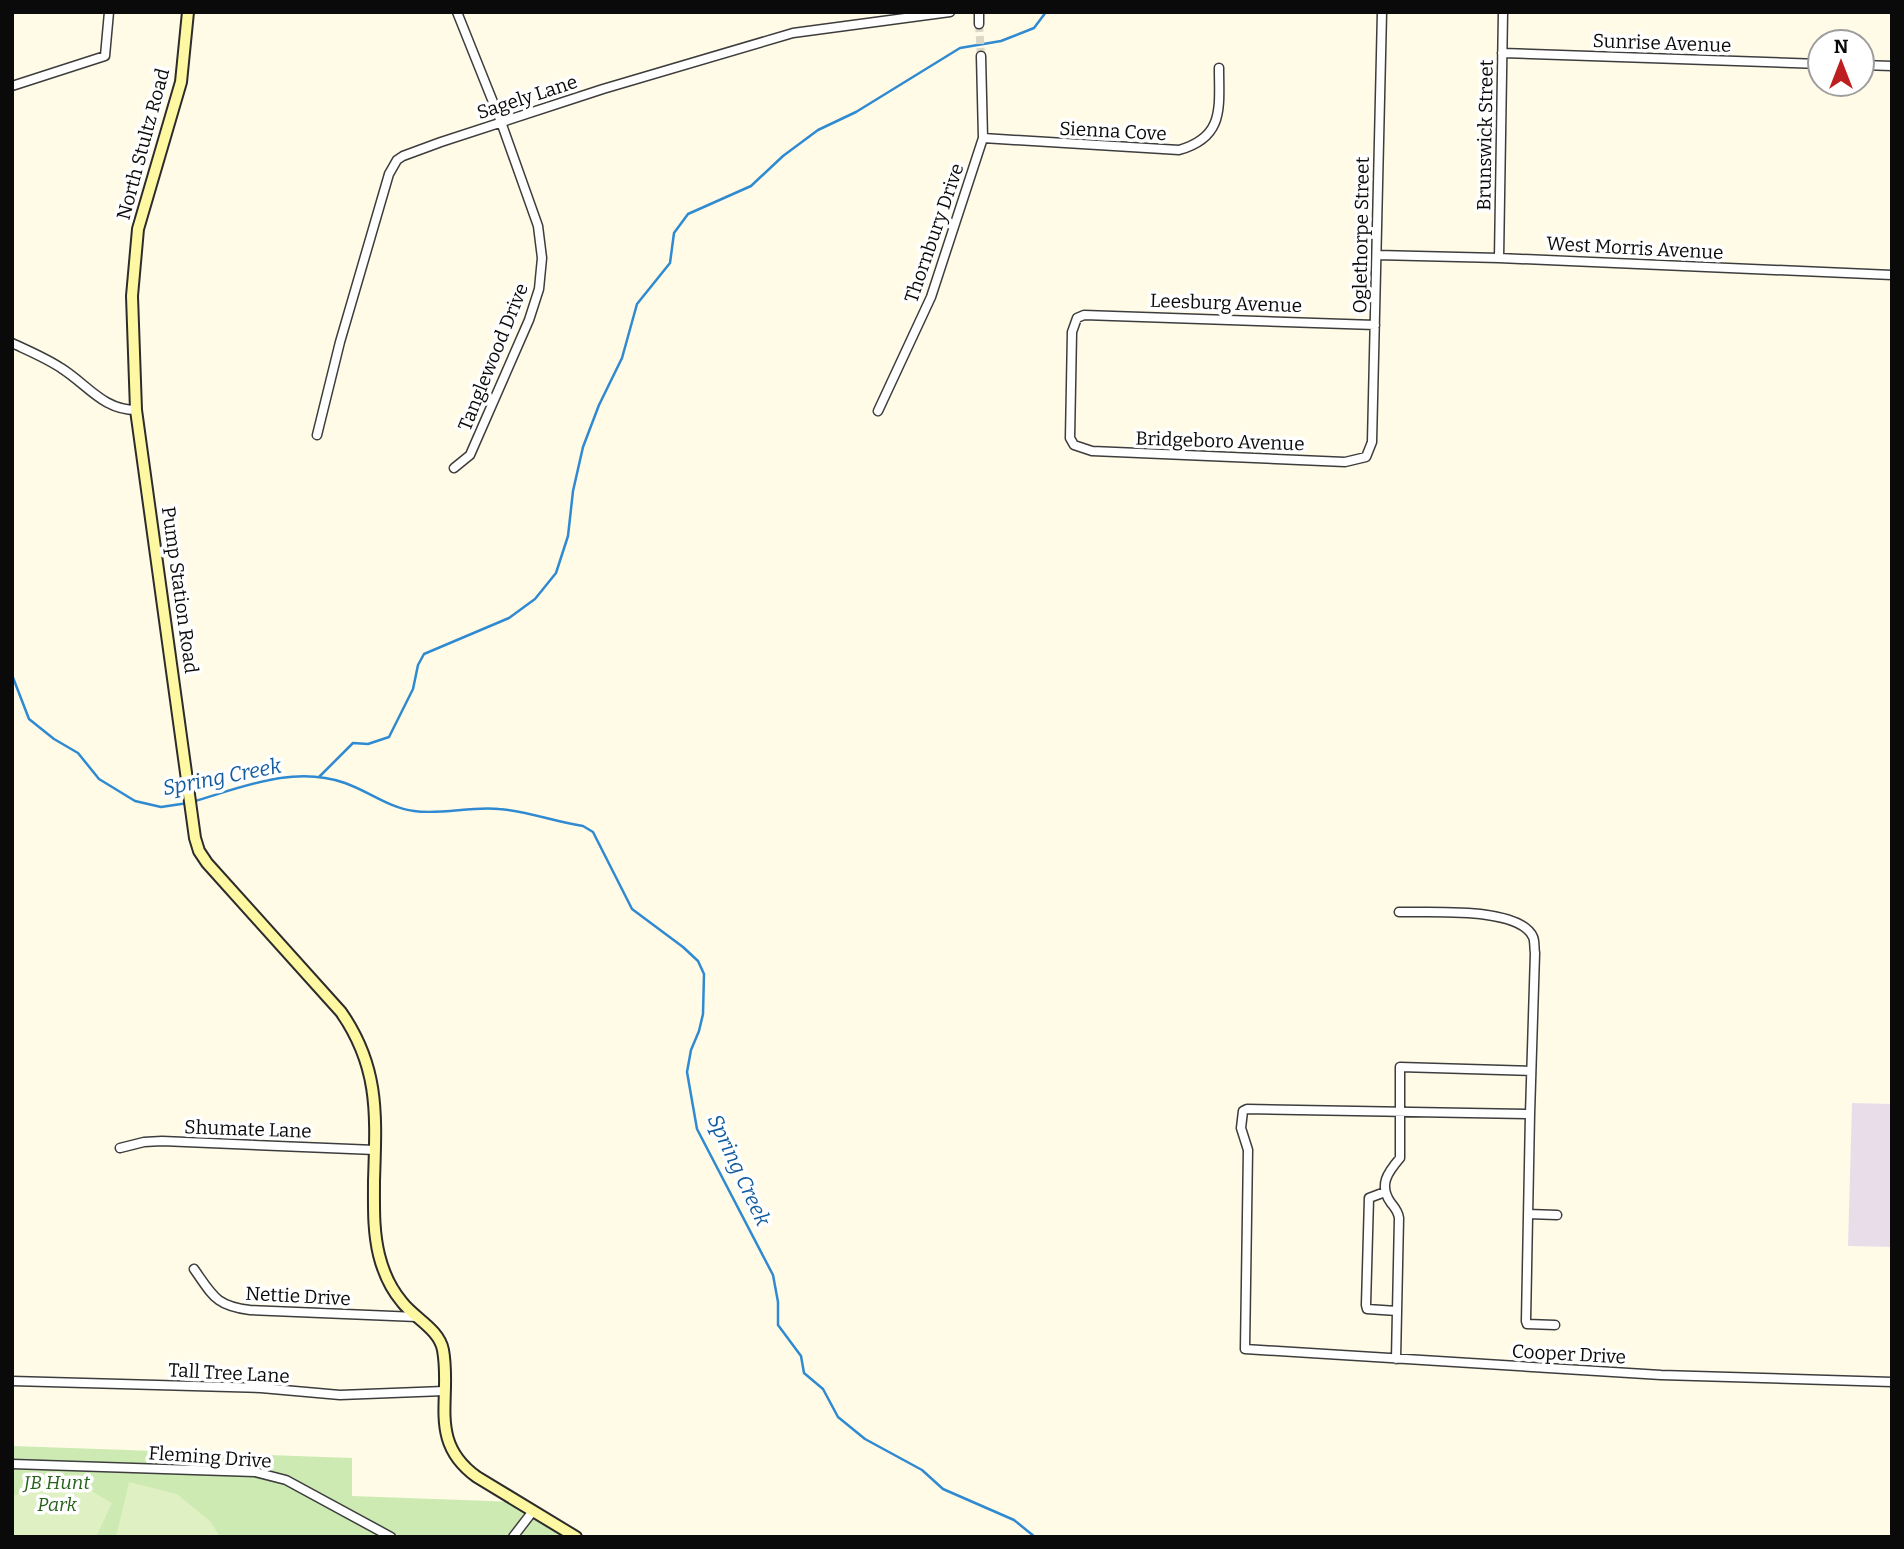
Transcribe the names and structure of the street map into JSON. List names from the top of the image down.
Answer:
{
  "streets": {
    "street": [
      "Sunrise Avenue",
      "Sagely Lane",
      "Sienna Cove",
      "Brunswick Street",
      "North Stultz Road",
      "Thornbury Drive",
      "Oglethorpe Street",
      "West Morris Avenue",
      "Leesburg Avenue",
      "Tanglewood Drive",
      "Bridgeboro Avenue",
      "Pump Station Road",
      "Shumate Lane",
      "Nettie Drive",
      "Cooper Drive",
      "Tall Tree Lane",
      "Fleming Drive"
    ]
  },
  "crossings": [
    ["Sunrise Avenue", "Brunswick Street"],
    ["Sagely Lane", "Tanglewood Drive"],
    ["Sienna Cove", "Thornbury Drive"],
    ["Brunswick Street", "West Morris Avenue"],
    ["North Stultz Road", "Pump Station Road"],
    ["Oglethorpe Street", "West Morris Avenue"],
    ["Oglethorpe Street", "Leesburg Avenue"],
    ["Oglethorpe Street", "Bridgeboro Avenue"],
    ["Leesburg Avenue", "Bridgeboro Avenue"],
    ["Pump Station Road", "Shumate Lane"],
    ["Pump Station Road", "Nettie Drive"],
    ["Pump Station Road", "Tall Tree Lane"]
  ],
  "water": ["Spring Creek"],
  "parks": ["JB Hunt Park"],
  "north": "top"
}
